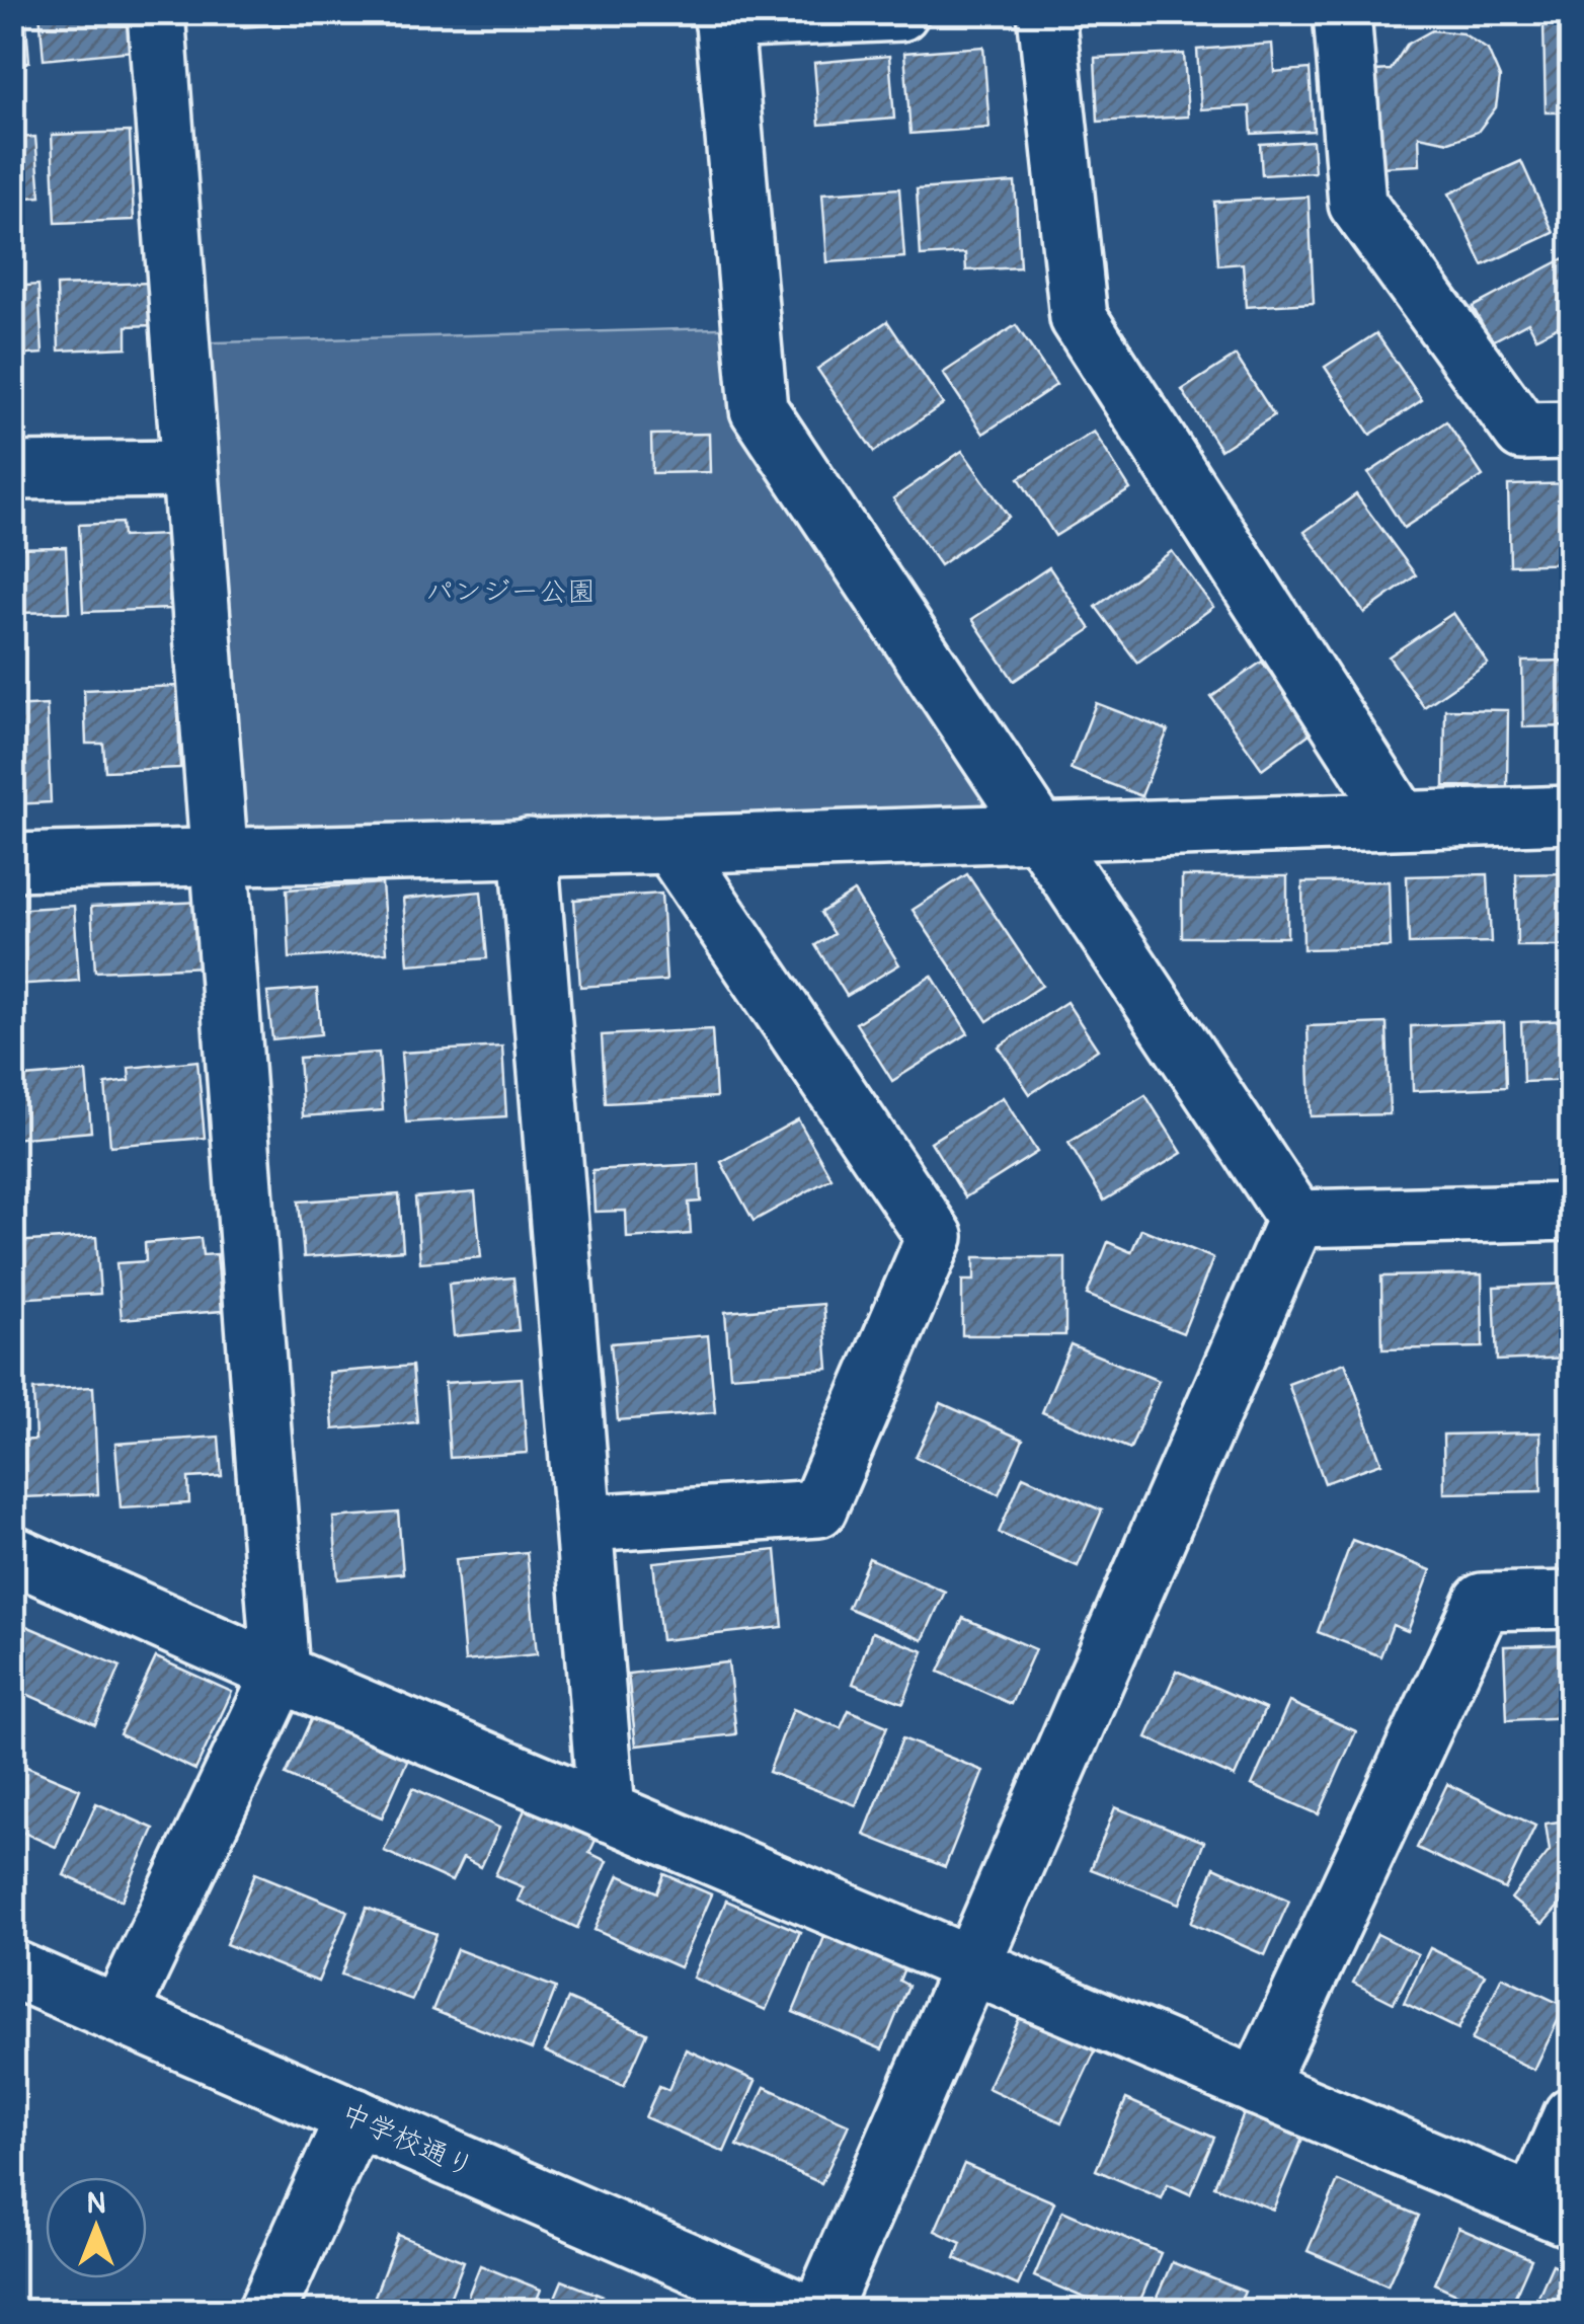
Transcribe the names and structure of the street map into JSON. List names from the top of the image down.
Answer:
{
  "streets": {
    "street": ["中学校通り"]
  },
  "parks": ["パンジー公園"],
  "north": "top"
}
